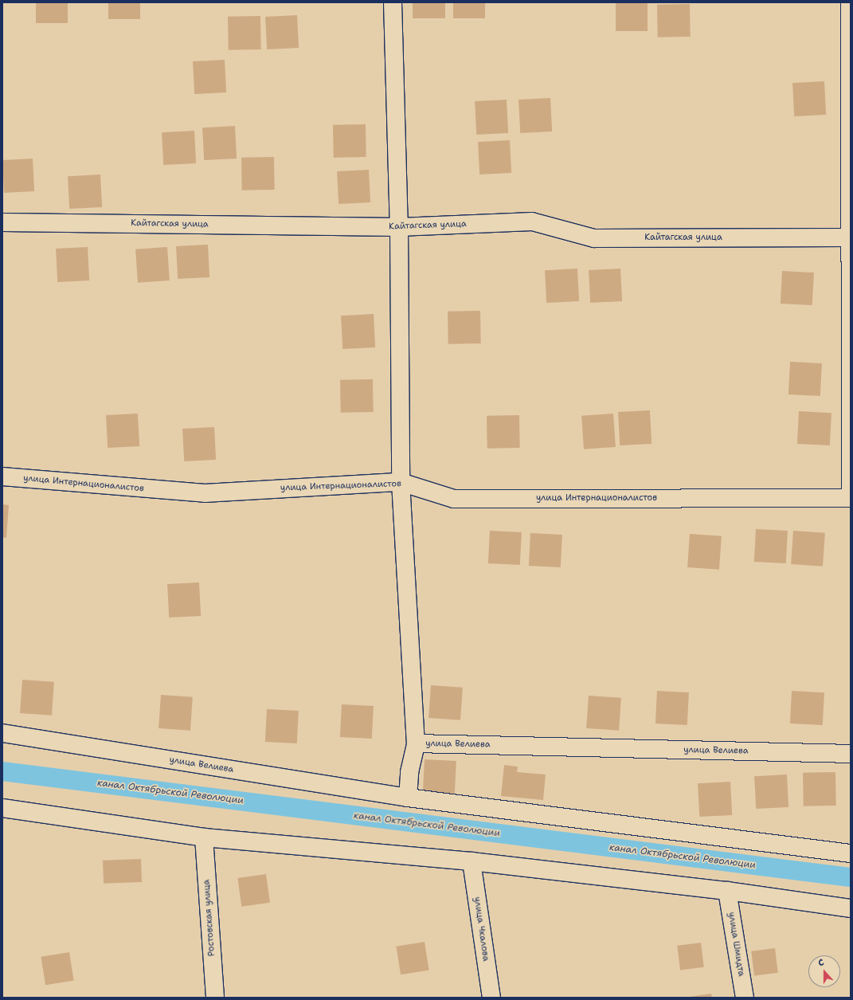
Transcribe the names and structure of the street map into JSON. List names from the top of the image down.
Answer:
{
  "streets": {
    "street": [
      "Кайтагская улица",
      "улица Интернационалистов",
      "улица Велиева",
      "Ростовская улица",
      "улица Чкалова",
      "улица Шмидта"
    ]
  },
  "water": ["канал Октябрьской Революции"],
  "north": "top"
}
